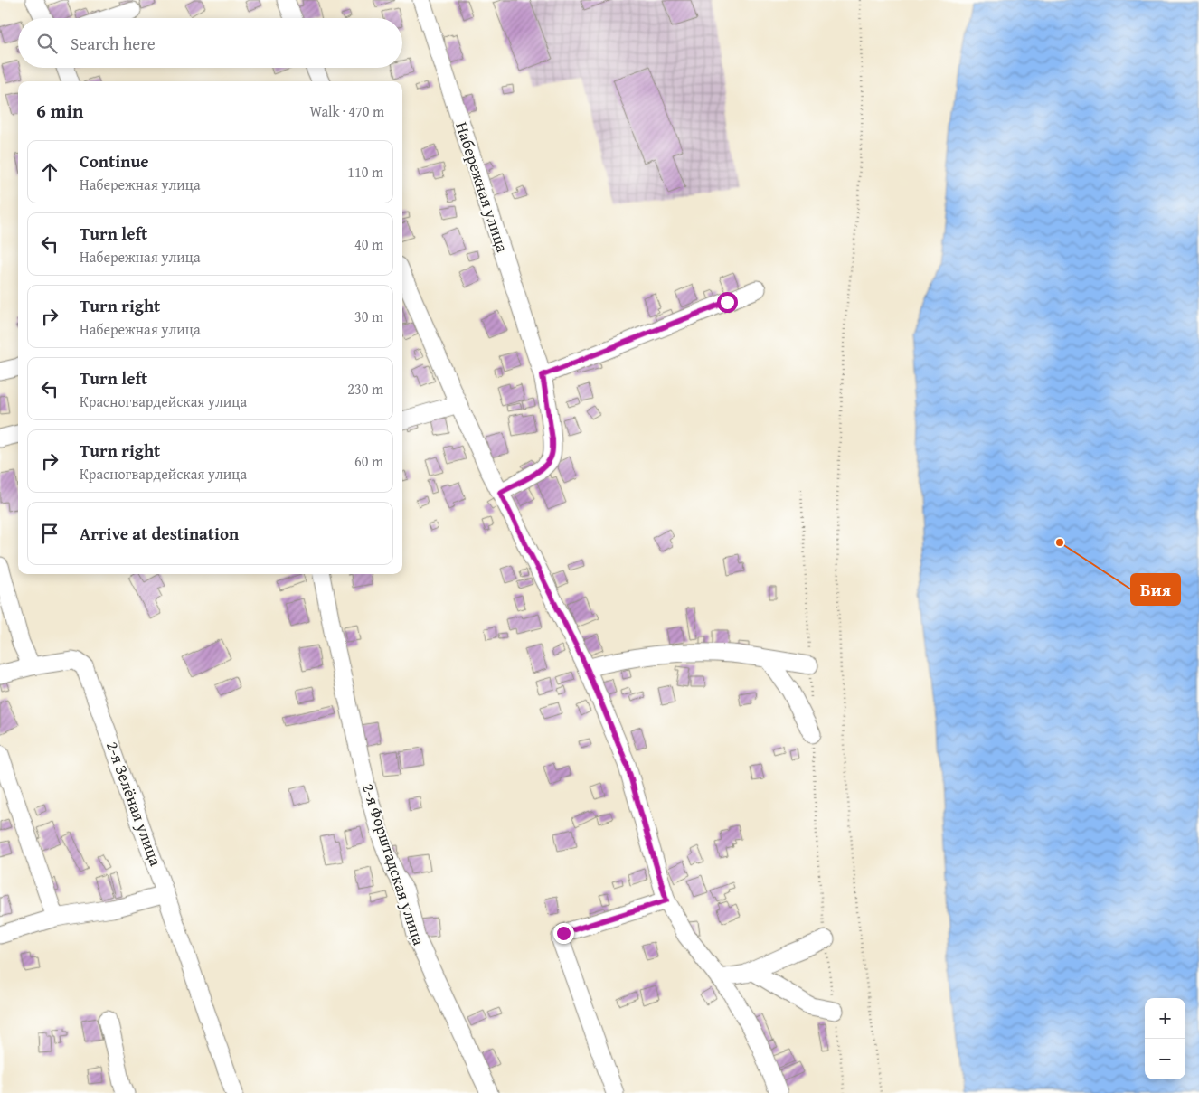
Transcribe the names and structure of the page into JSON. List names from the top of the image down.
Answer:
{
  "streets": {
    "street": ["Набережная улица", "2-я Зелёная улица", "2-я Форштадская улица"]
  },
  "places": ["Бия"],
  "page": {
    "search": "Search here",
    "heading": ["6 min", "Walk · 470 m"],
    "list": [
      ["Continue", "Набережная улица", "110 m"],
      ["Turn left", "Набережная улица", "40 m"],
      ["Turn right", "Набережная улица", "30 m"],
      ["Turn left", "Красногвардейская улица", "230 m"],
      ["Turn right", "Красногвардейская улица", "60 m"],
      "Arrive at destination"
    ],
    "map_buttons": ["+", "−"]
  }
}
